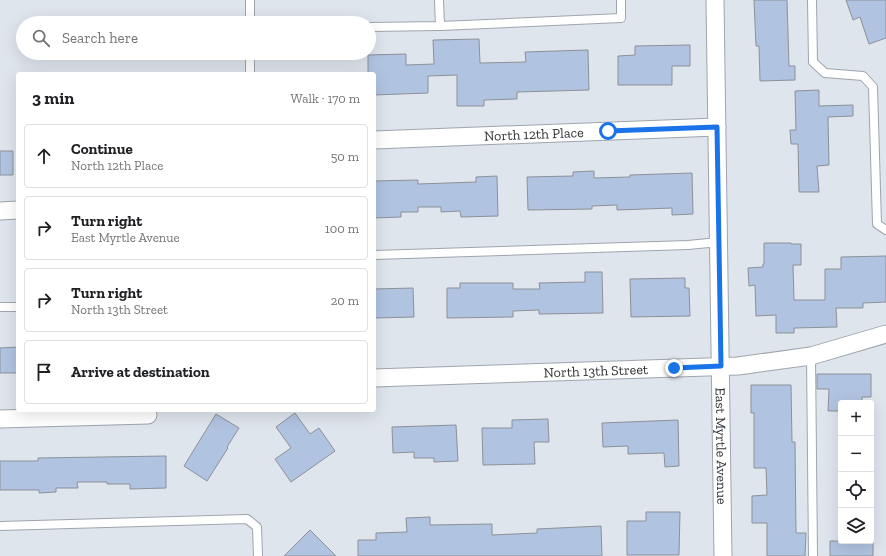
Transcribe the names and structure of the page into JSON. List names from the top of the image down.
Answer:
{
  "streets": {
    "street": ["North 12th Place", "North 13th Street", "East Myrtle Avenue"]
  },
  "crossings": [
    ["North 12th Place", "East Myrtle Avenue"],
    ["North 13th Street", "East Myrtle Avenue"]
  ],
  "page": {
    "search": "Search here",
    "heading": ["3 min", "Walk · 170 m"],
    "list": [
      ["Continue", "North 12th Place", "50 m"],
      ["Turn right", "East Myrtle Avenue", "100 m"],
      ["Turn right", "North 13th Street", "20 m"],
      "Arrive at destination"
    ],
    "map_buttons": ["+", "−"]
  }
}
